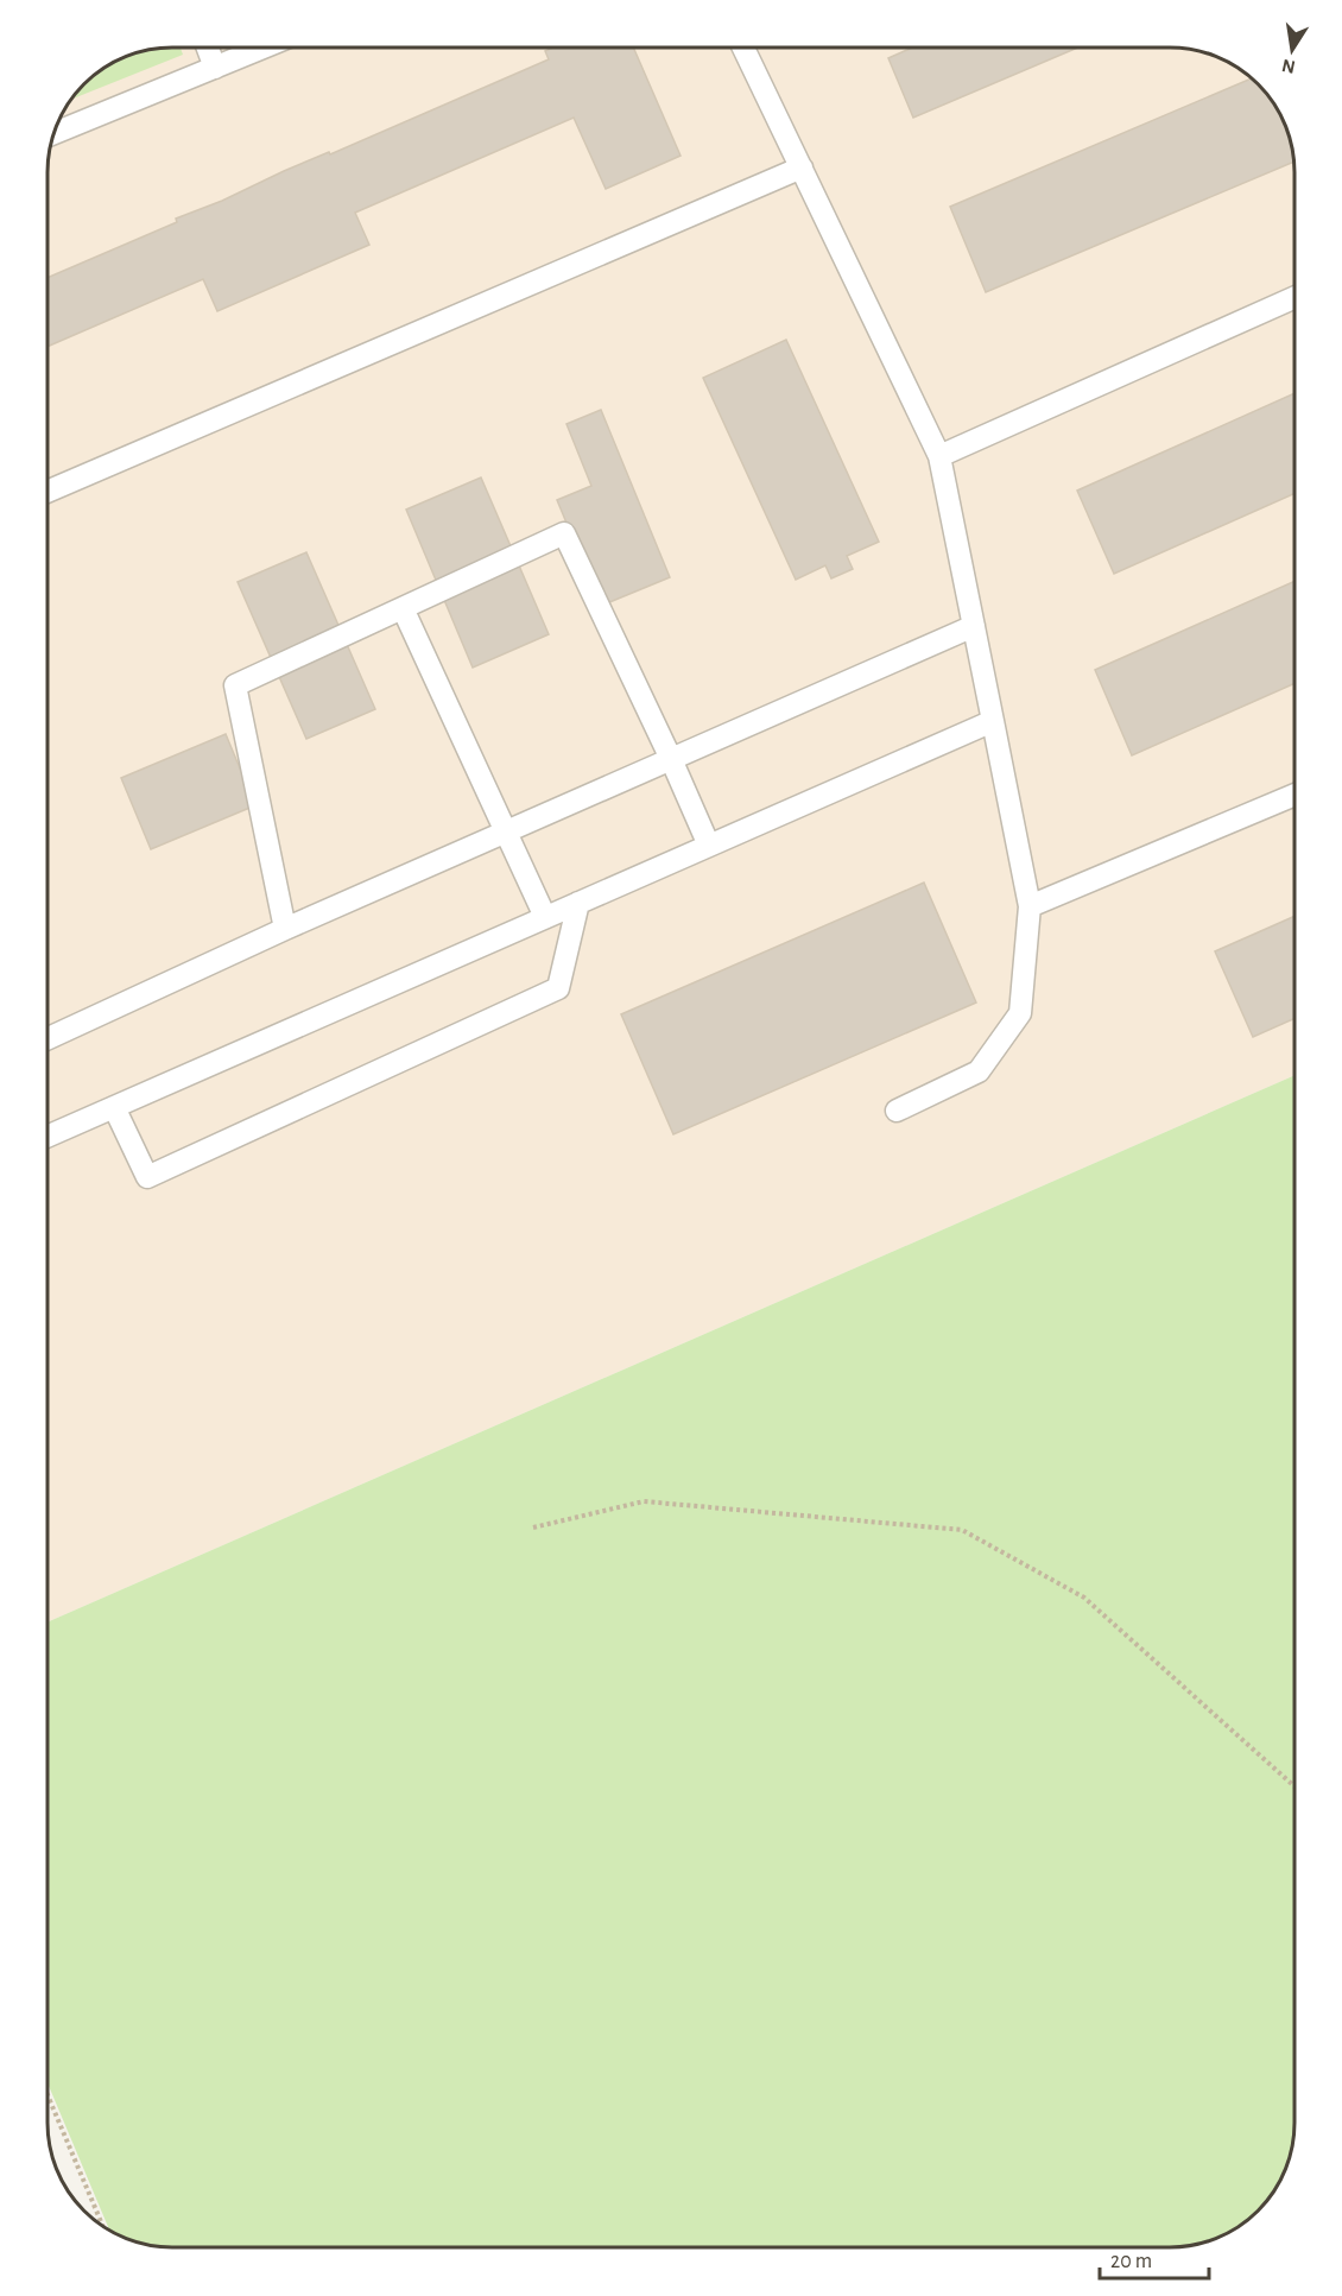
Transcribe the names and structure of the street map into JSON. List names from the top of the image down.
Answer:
{
  "scale_bar": "20 m",
  "north": "bottom"
}
